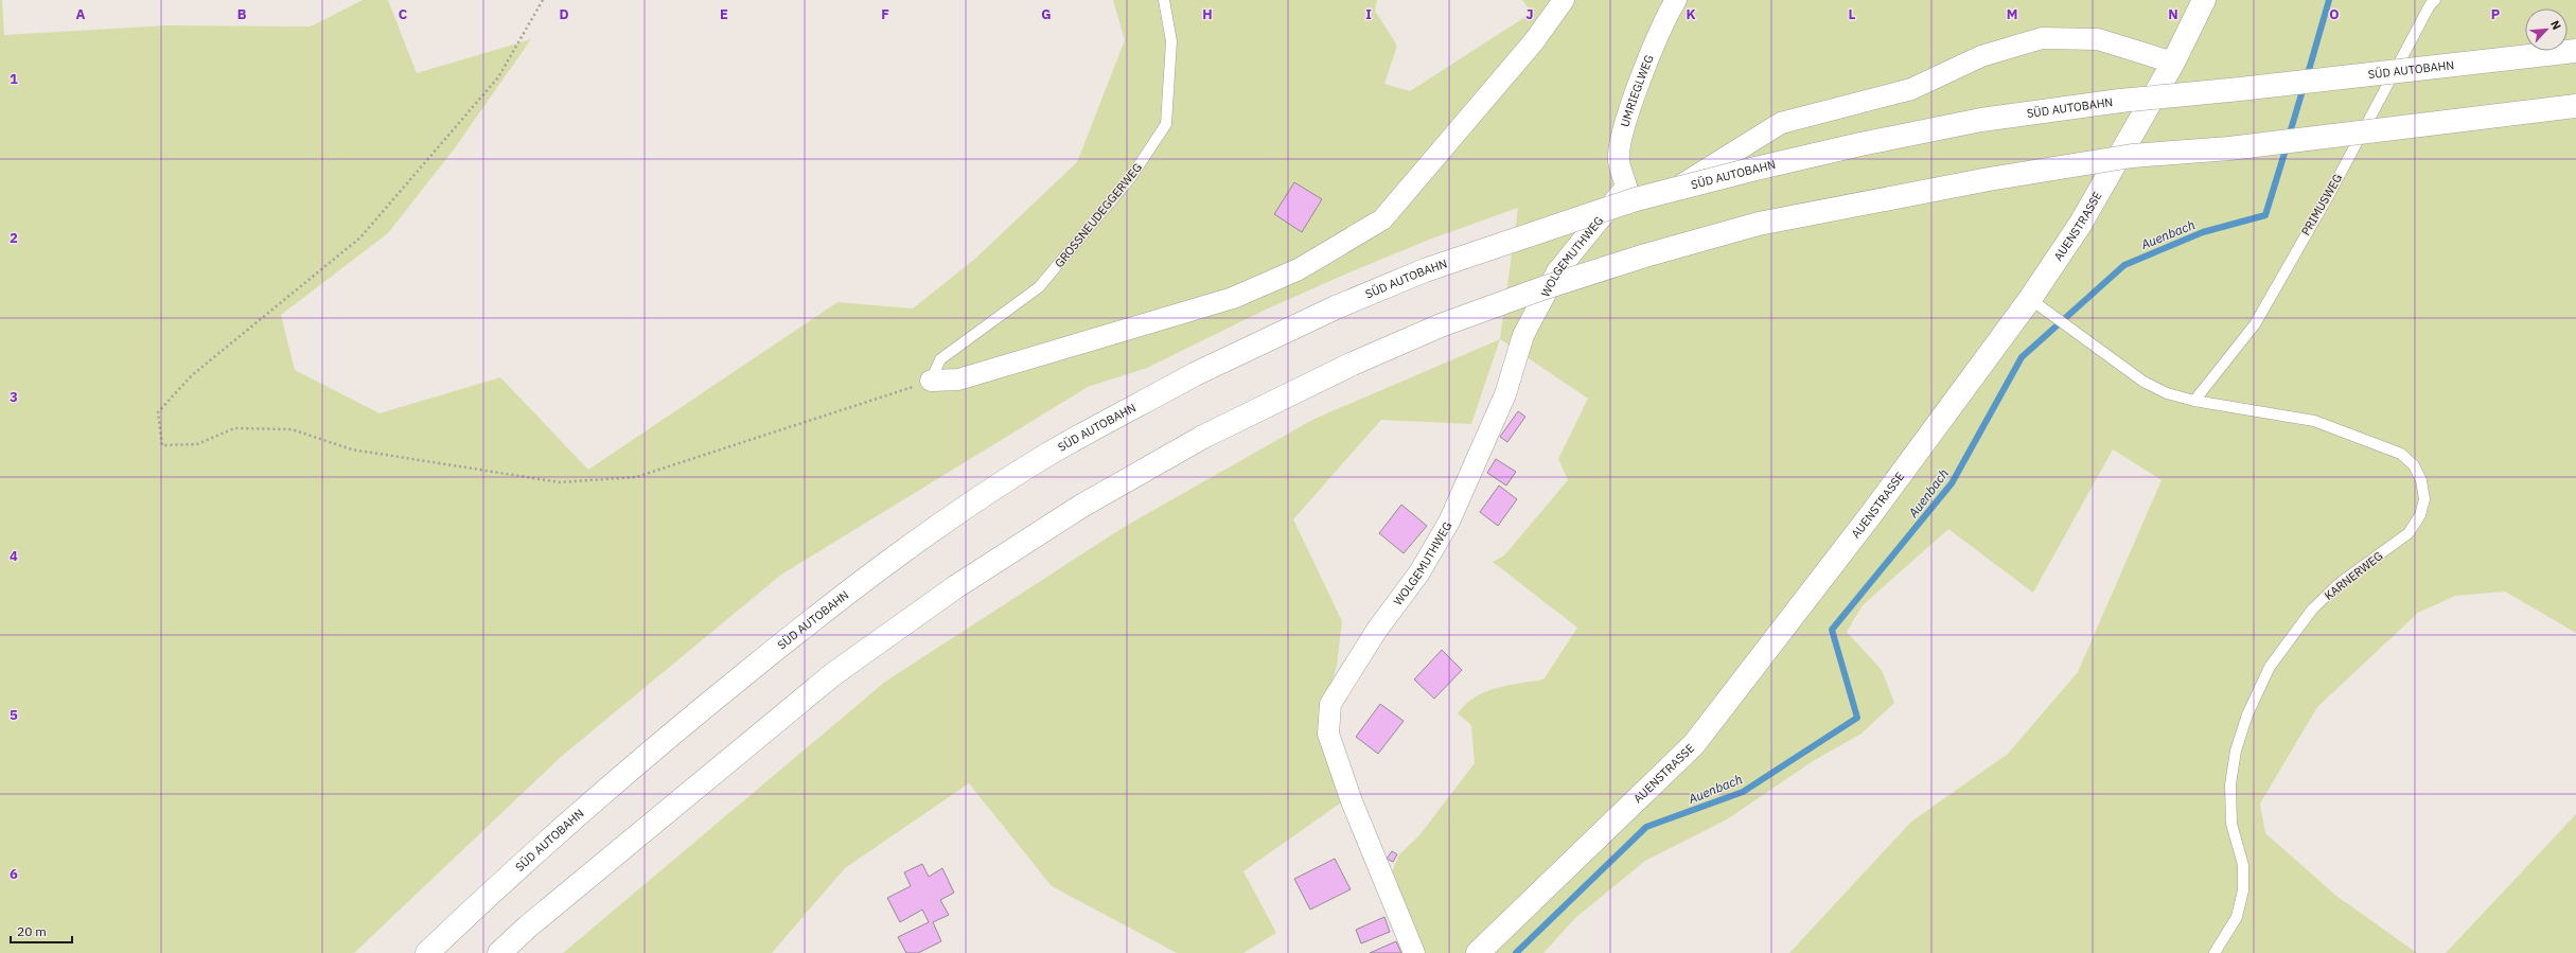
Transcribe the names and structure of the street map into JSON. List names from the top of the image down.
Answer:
{
  "streets": {
    "main road": ["SÜD AUTOBAHN", "AUENSTRASSE"],
    "street": ["UMRIEGLWEG", "WOLGEMUTHWEG"],
    "lane": ["PRIMUSWEG", "GROSSNEUDEGGERWEG", "KARNERWEG"]
  },
  "crossings": [
    ["UMRIEGLWEG", "WOLGEMUTHWEG"],
    ["PRIMUSWEG", "KARNERWEG"],
    ["AUENSTRASSE", "KARNERWEG"]
  ],
  "water": ["Auenbach"],
  "scale_bar": "20 m",
  "north": "top right",
  "grid": {
    "columns": [
      "A",
      "B",
      "C",
      "D",
      "E",
      "F",
      "G",
      "H",
      "I",
      "J",
      "K",
      "L",
      "M",
      "N",
      "O",
      "P"
    ],
    "rows": [
      "1",
      "2",
      "3",
      "4",
      "5",
      "6"
    ]
  }
}
